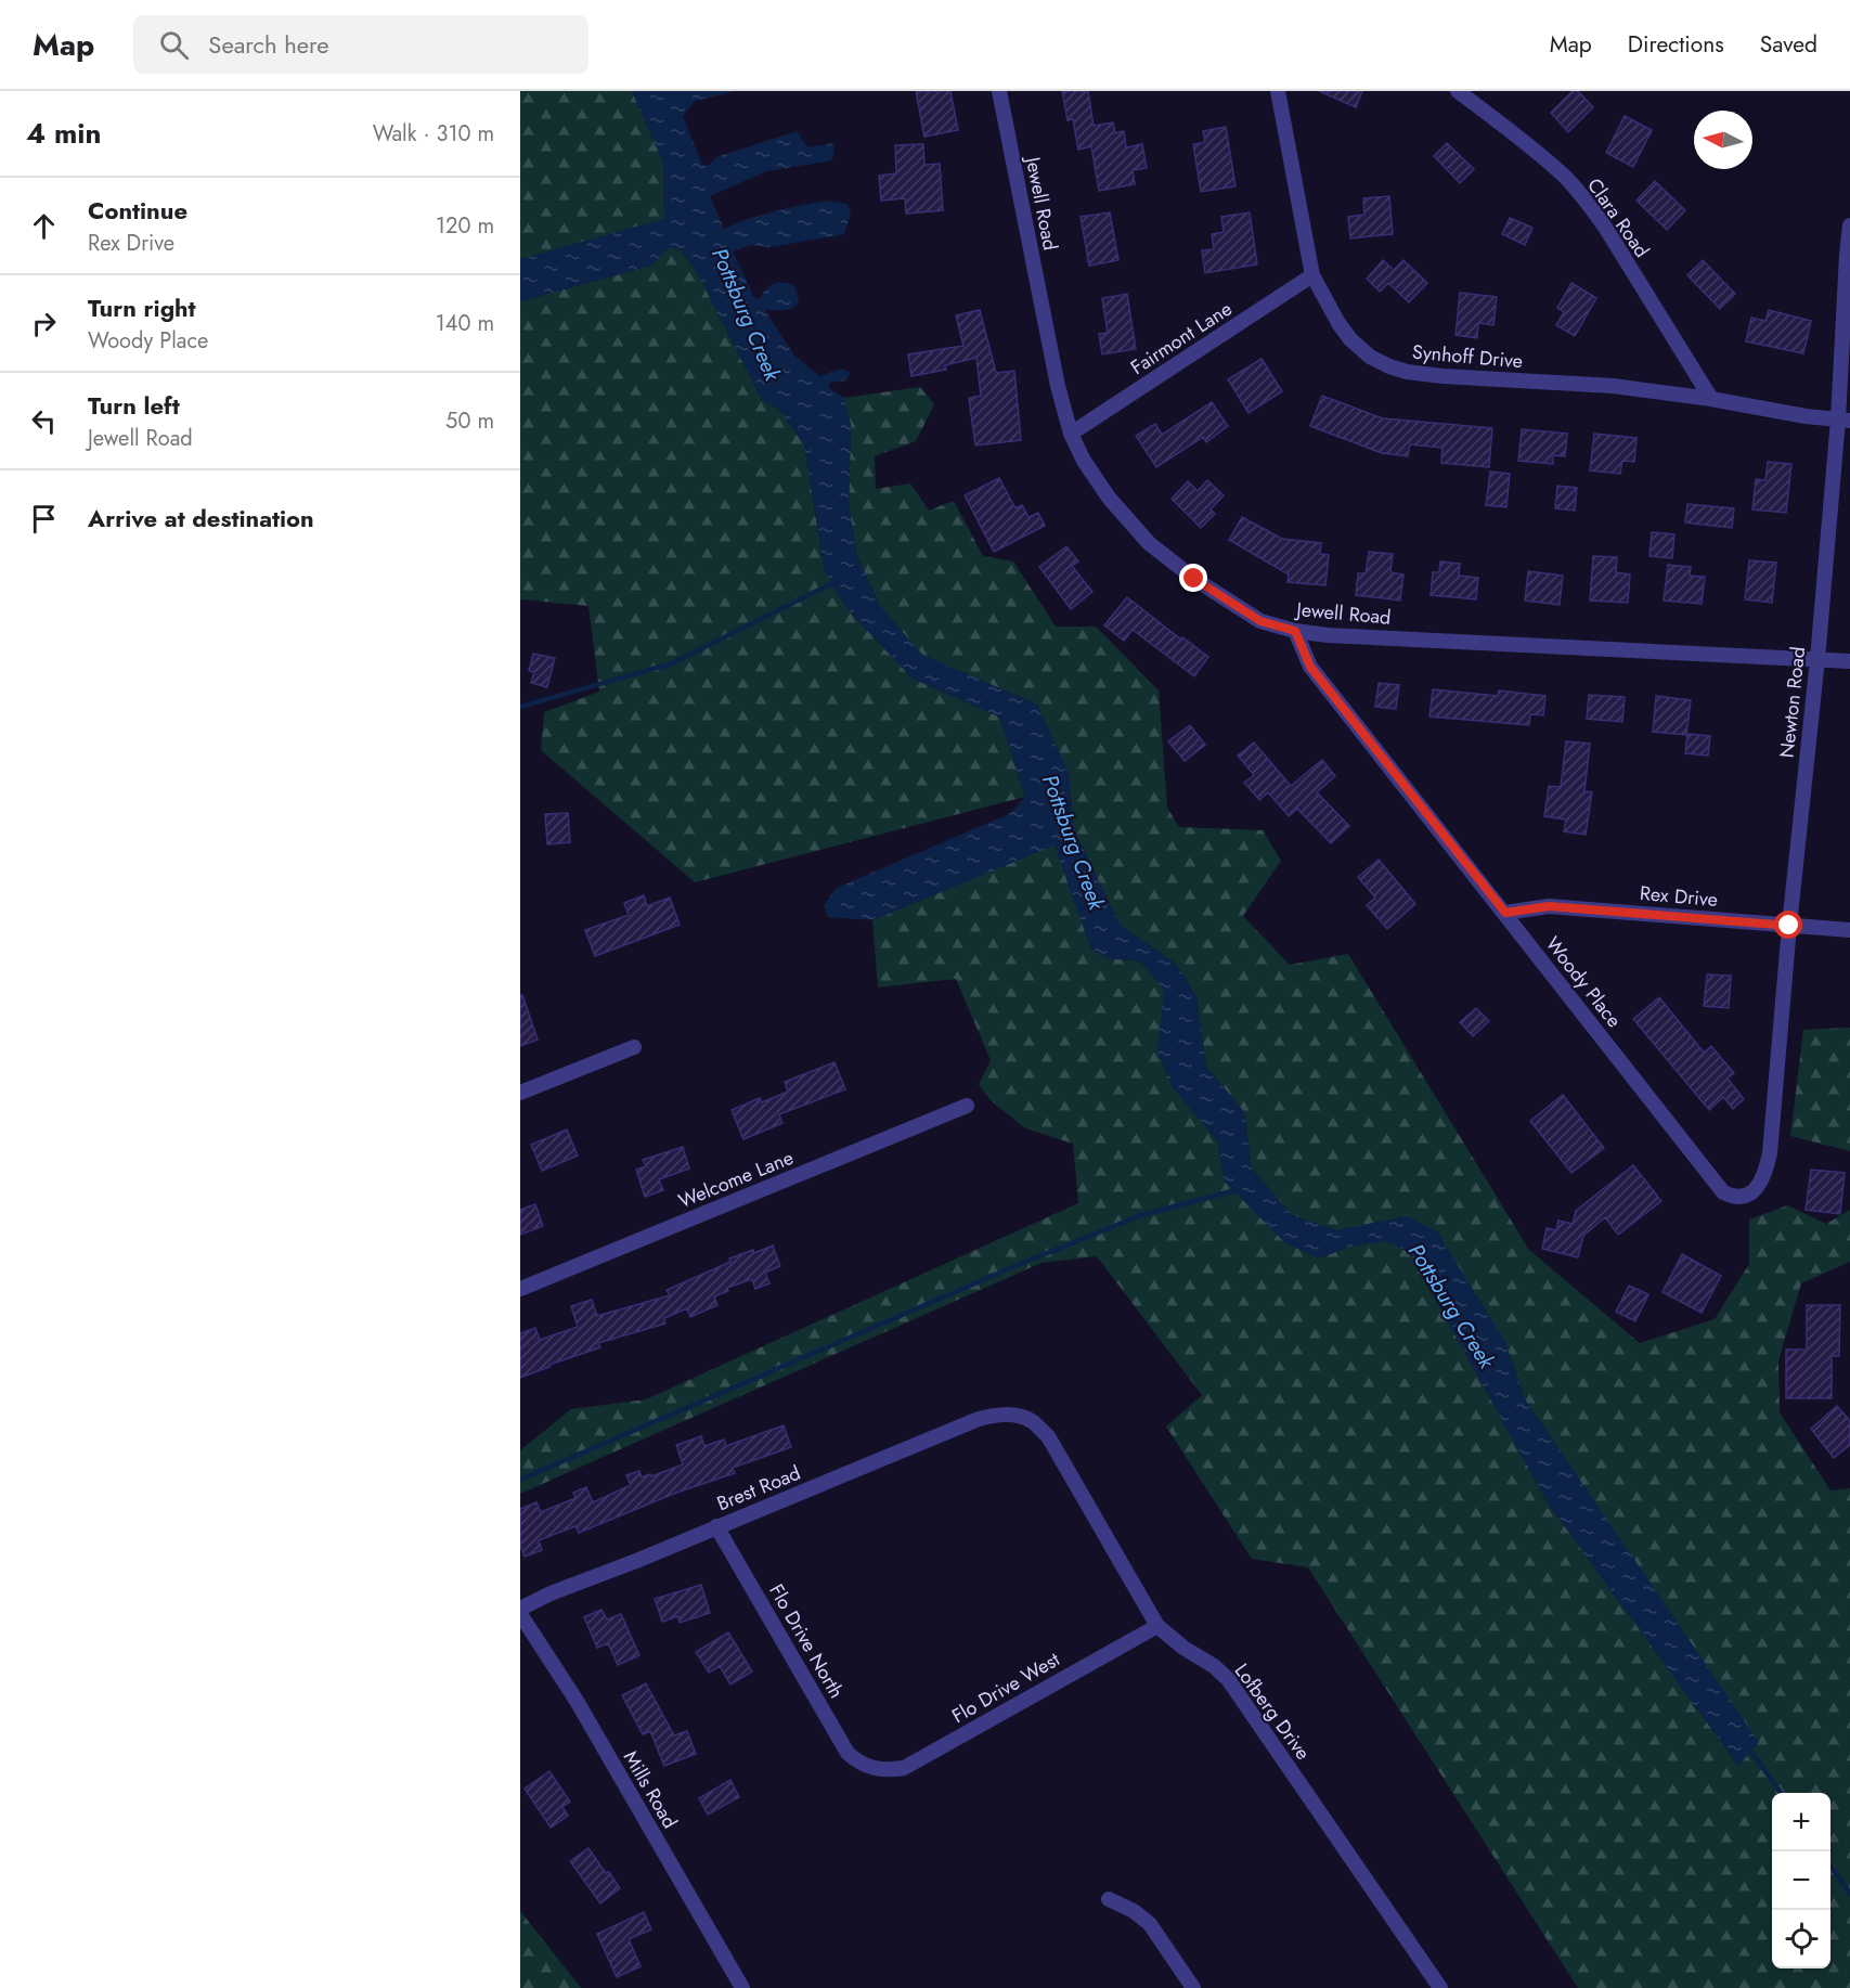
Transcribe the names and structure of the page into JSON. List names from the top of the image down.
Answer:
{
  "streets": {
    "street": [
      "Jewell Road",
      "Clara Road",
      "Fairmont Lane",
      "Synhoff Drive",
      "Newton Road",
      "Rex Drive",
      "Woody Place",
      "Welcome Lane",
      "Brest Road",
      "Flo Drive North",
      "Flo Drive West",
      "Lofberg Drive",
      "Mills Road"
    ]
  },
  "crossings": [
    ["Jewell Road", "Fairmont Lane"],
    ["Jewell Road", "Newton Road"],
    ["Jewell Road", "Woody Place"],
    ["Clara Road", "Synhoff Drive"],
    ["Fairmont Lane", "Synhoff Drive"],
    ["Synhoff Drive", "Newton Road"],
    ["Newton Road", "Rex Drive"],
    ["Newton Road", "Woody Place"],
    ["Rex Drive", "Woody Place"],
    ["Brest Road", "Flo Drive North"],
    ["Brest Road", "Lofberg Drive"],
    ["Flo Drive North", "Flo Drive West"],
    ["Flo Drive West", "Lofberg Drive"]
  ],
  "water": ["Pottsburg Creek"],
  "north": "left",
  "page": {
    "header": "Map",
    "search": "Search here",
    "nav": ["Map", "Directions", "Saved"],
    "heading": ["4 min", "Walk · 310 m"],
    "list": [
      ["Continue", "Rex Drive", "120 m"],
      ["Turn right", "Woody Place", "140 m"],
      ["Turn left", "Jewell Road", "50 m"],
      "Arrive at destination"
    ],
    "map_buttons": ["+", "−"]
  }
}
